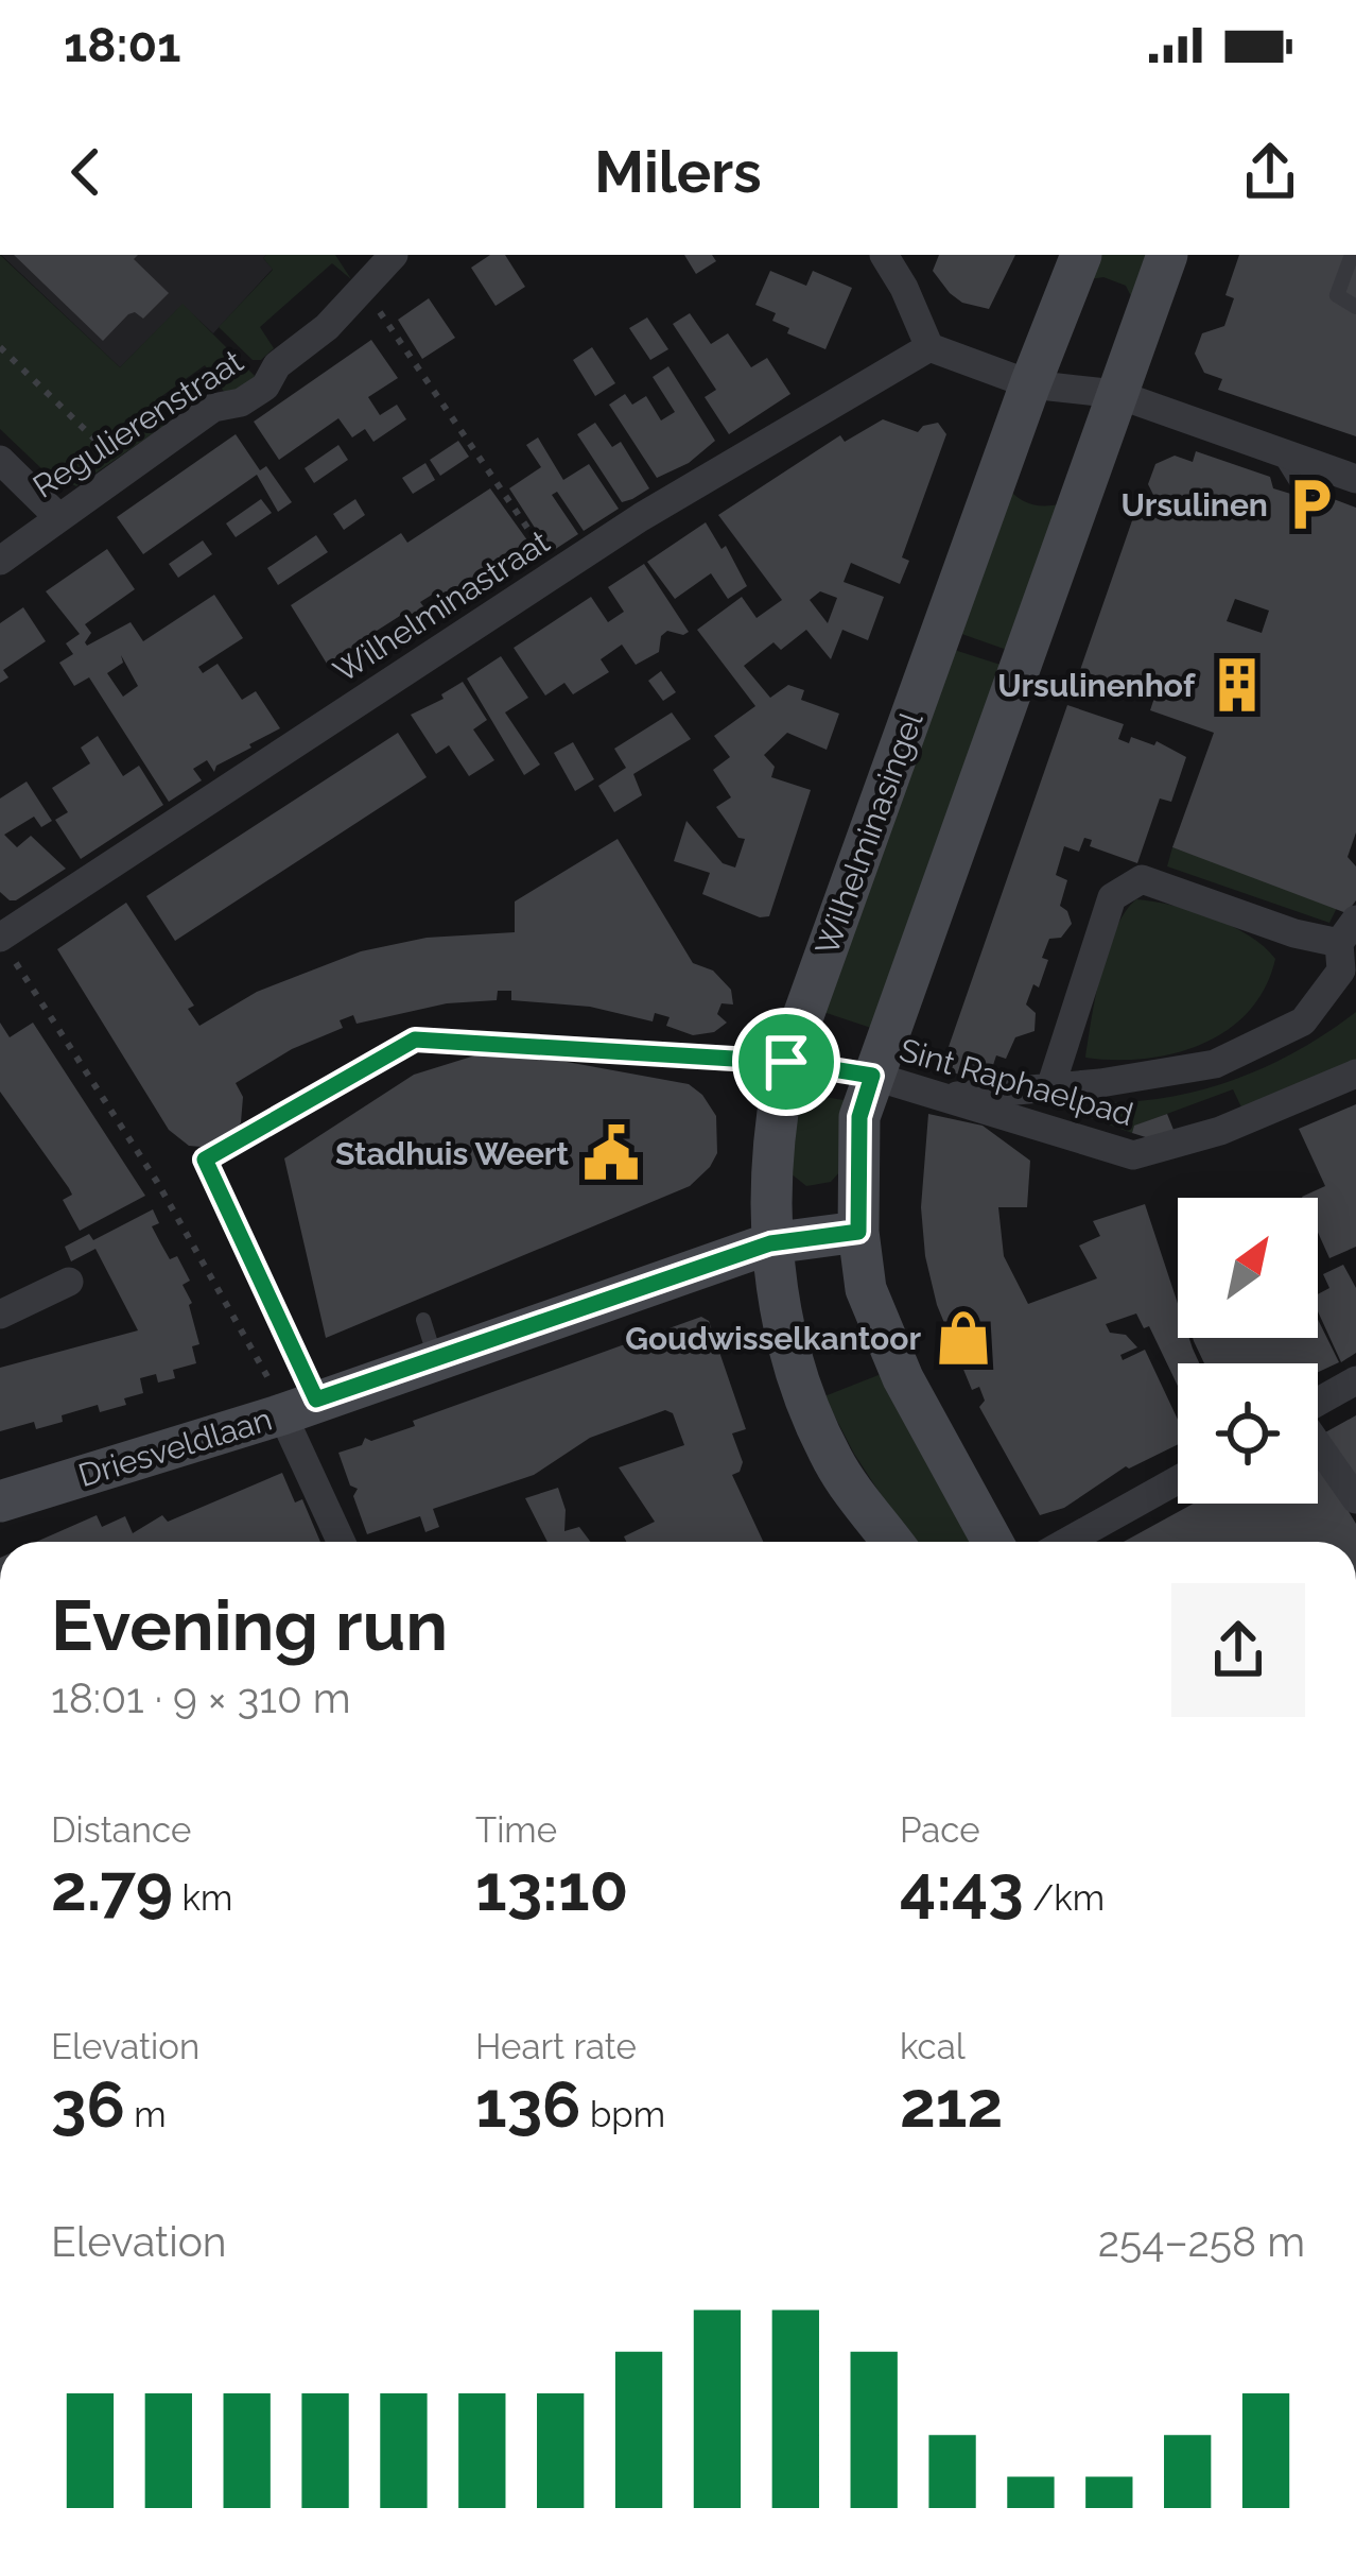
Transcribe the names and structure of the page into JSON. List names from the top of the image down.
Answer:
{
  "streets": {
    "street": [
      "Regulierenstraat",
      "Wilhelminastraat",
      "Wilhelminasingel",
      "Sint Raphaelpad",
      "Driesveldlaan"
    ]
  },
  "crossings": [
    ["Wilhelminasingel", "Driesveldlaan"]
  ],
  "places": {
    "parking": ["Ursulinen"],
    "building": ["Ursulinenhof"],
    "public building": ["Stadhuis Weert"],
    "shop": ["Goudwisselkantoor"]
  },
  "north": "top right",
  "page": {
    "status": "18:01",
    "header": "Milers",
    "heading": ["Evening run", "18:01 · 9 × 310 m"],
    "stats": [
      ["Distance", "2.79 km"],
      ["Time", "13:10"],
      ["Pace", "4:43 /km"],
      ["Elevation", "36 m"],
      ["Heart rate", "136 bpm"],
      ["kcal", "212"]
    ],
    "chart": ["Elevation", "254–258 m"]
  }
}
